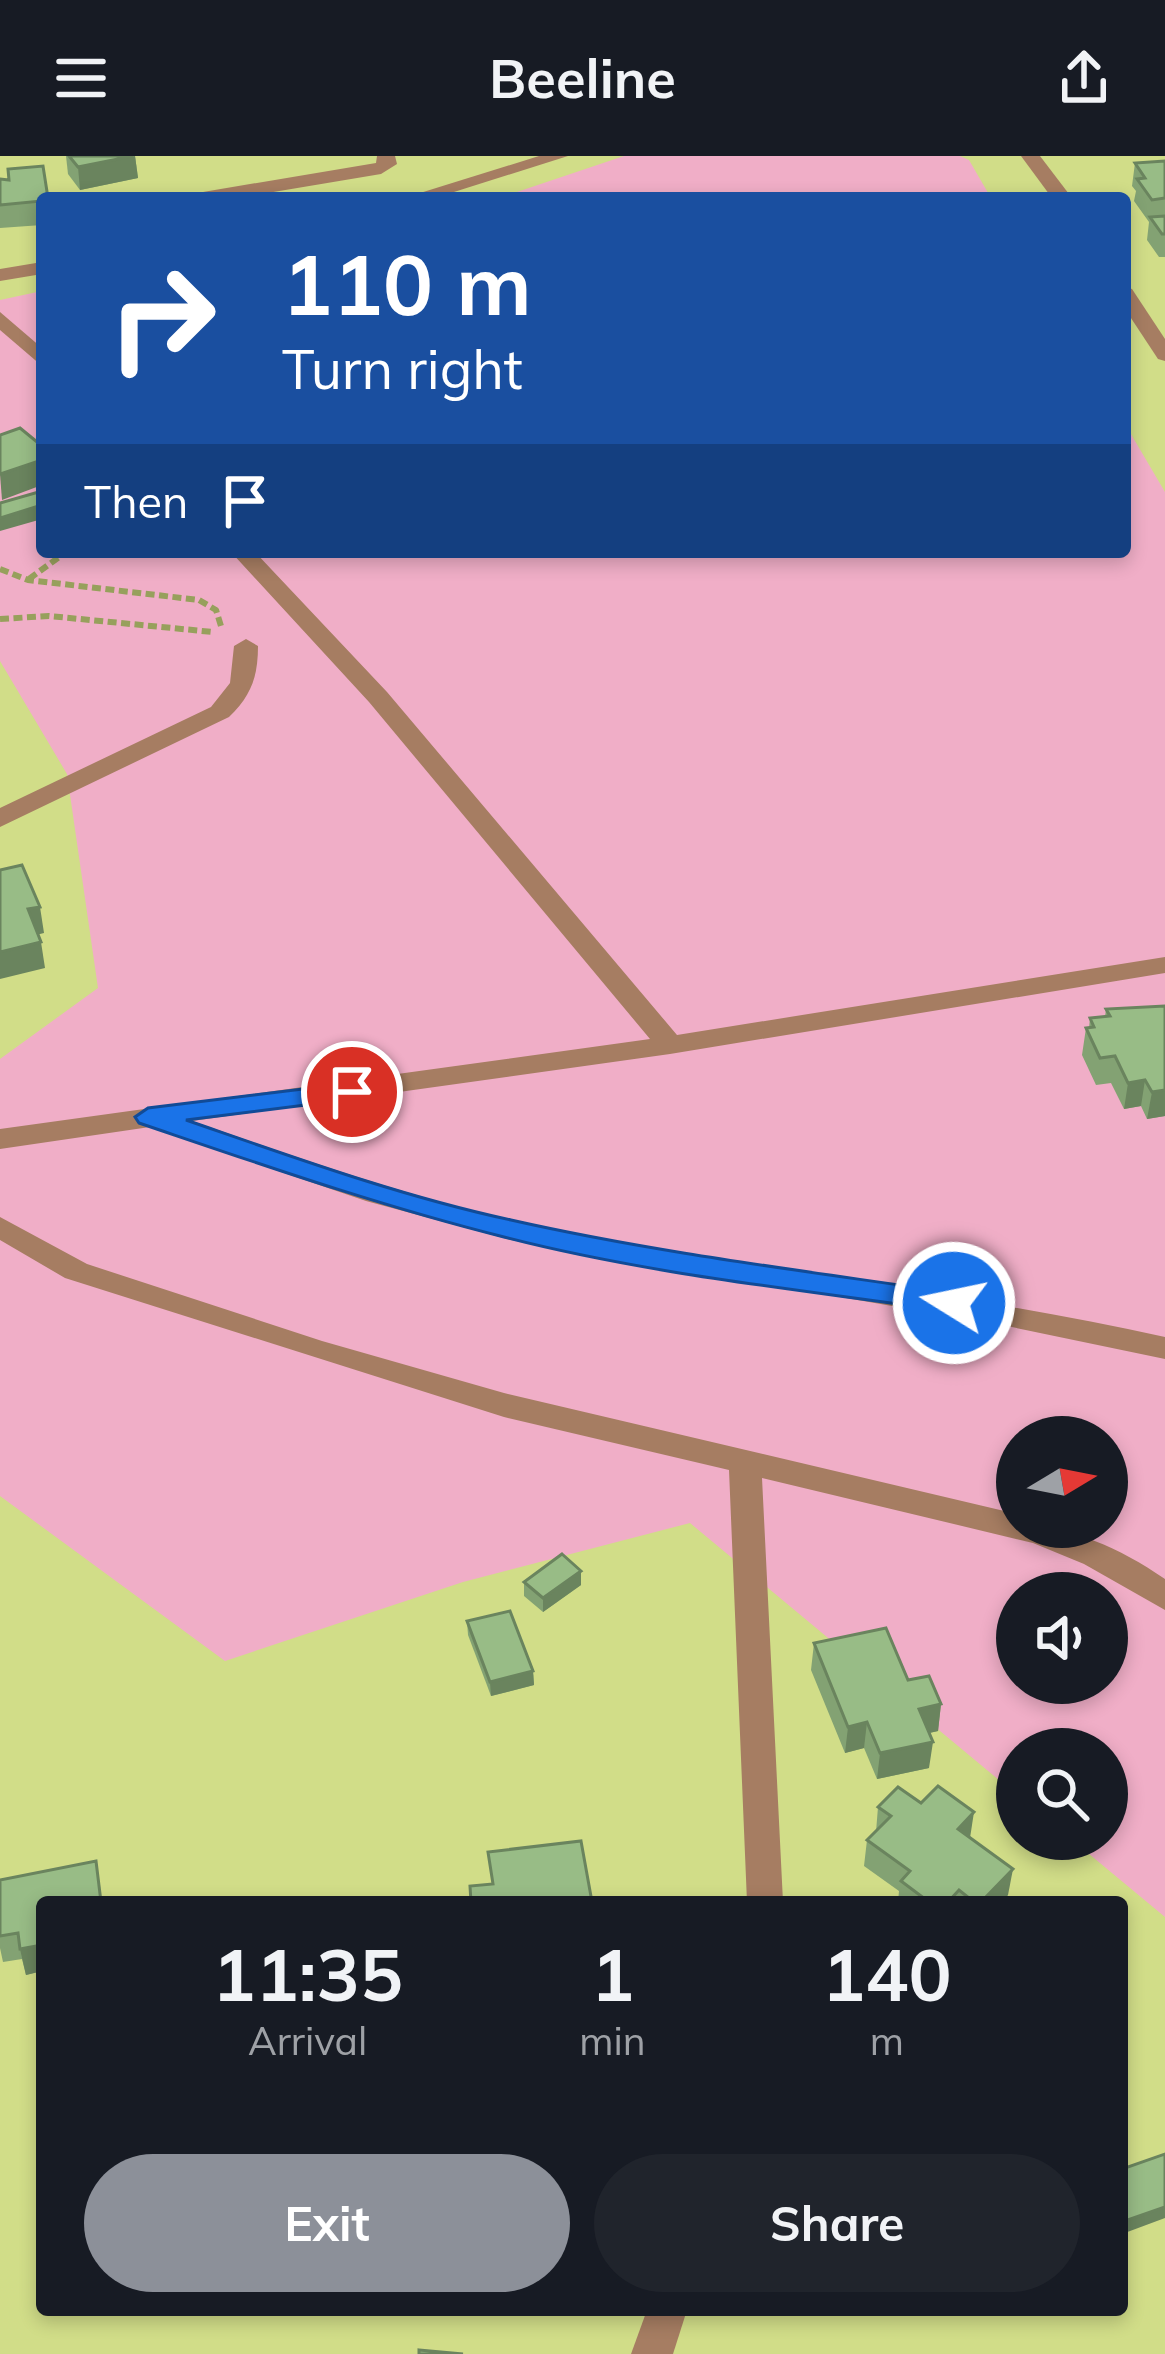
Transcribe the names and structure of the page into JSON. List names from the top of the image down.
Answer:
{
  "north": "right",
  "page": {
    "header": "Beeline",
    "turn": ["110 m", "Turn right"],
    "then": "Then",
    "eta": [
      "11:35",
      "Arrival",
      "1",
      "min",
      "140",
      "m"
    ],
    "buttons": ["Exit", "Share"]
  }
}
